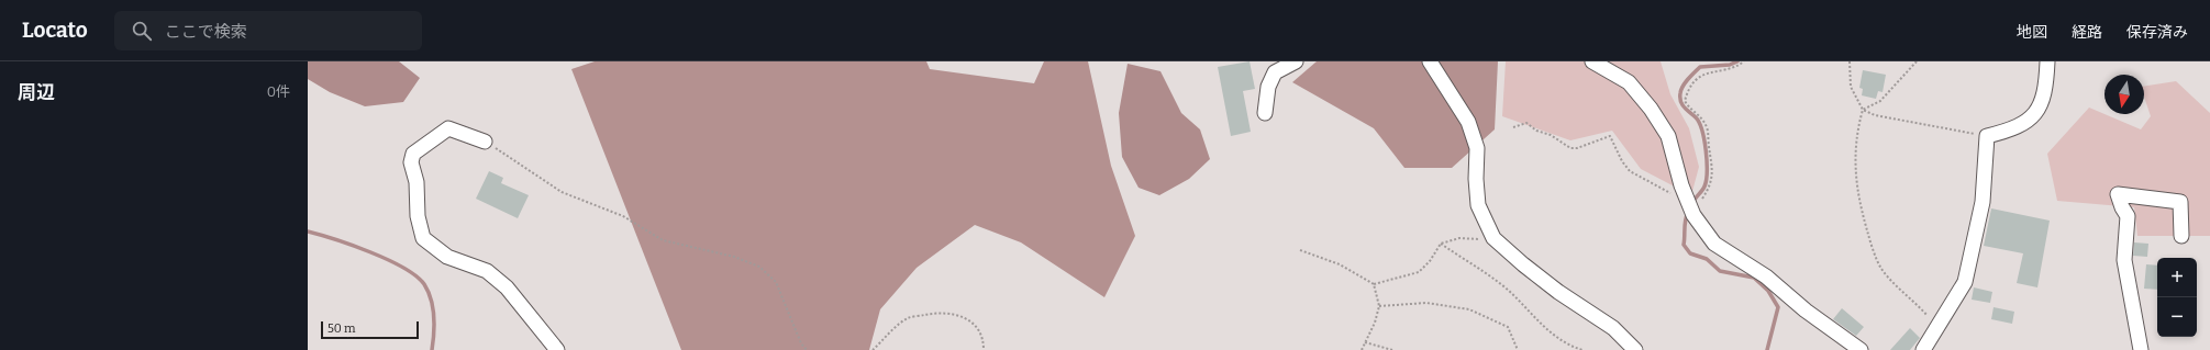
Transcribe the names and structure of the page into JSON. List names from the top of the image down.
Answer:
{
  "scale_bar": "50 m",
  "north": "bottom",
  "page": {
    "header": "Locato",
    "search": "ここで検索",
    "nav": ["地図", "経路", "保存済み"],
    "heading": ["周辺", "0件"],
    "map_buttons": ["+", "−"],
    "scale": "50 m"
  }
}
